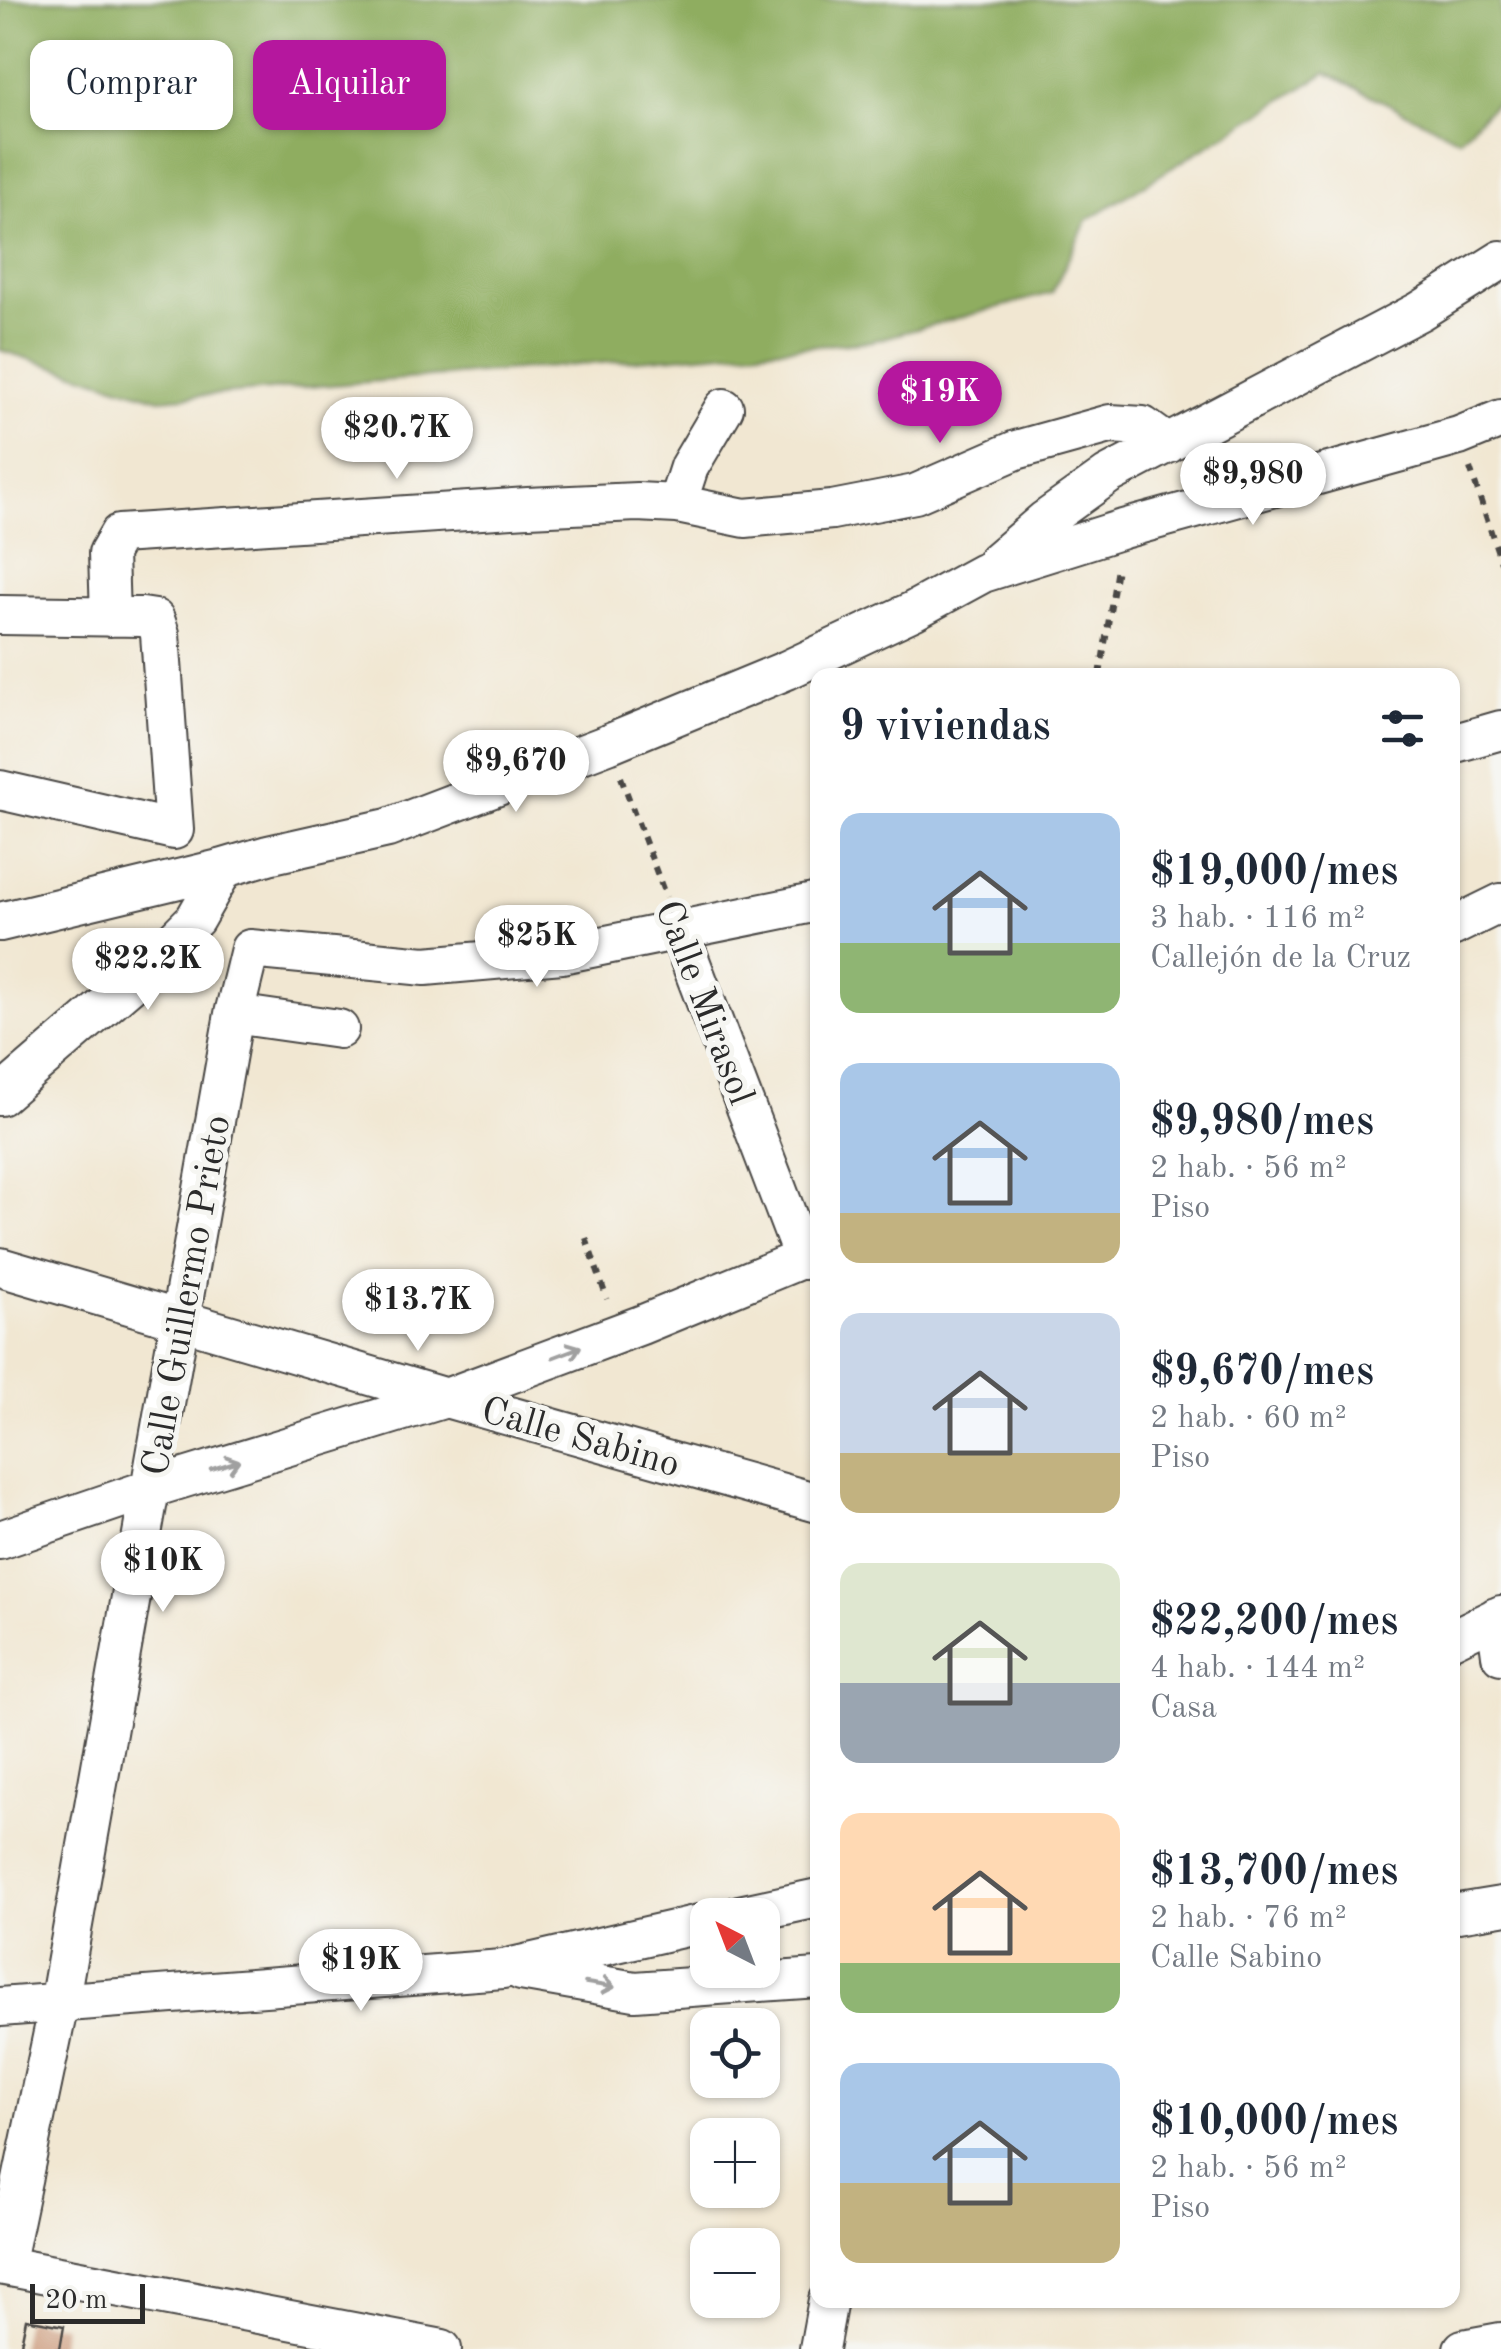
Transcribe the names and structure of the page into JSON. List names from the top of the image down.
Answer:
{
  "streets": {
    "street": ["Calle Mirasol", "Calle Guillermo Prieto", "Calle Sabino"]
  },
  "crossings": [
    ["Calle Mirasol", "Calle Guillermo Prieto"],
    ["Calle Guillermo Prieto", "Calle Sabino"]
  ],
  "scale_bar": "20 m",
  "north": "top left",
  "page": {
    "chip": ["Comprar", "Alquilar"],
    "price": [
      "$19K",
      "$20.7K",
      "$9,980",
      "$9,670",
      "$25K",
      "$22.2K",
      "$13.7K",
      "$10K",
      "$19K"
    ],
    "heading": "9 viviendas",
    "list": [
      {
        "name": "$19,000/mes",
        "note": "3 hab. · 116 m² · Callejón de la Cruz"
      },
      {
        "name": "$9,980/mes",
        "note": "2 hab. · 56 m² · Piso"
      },
      {
        "name": "$9,670/mes",
        "note": "2 hab. · 60 m² · Piso"
      },
      {
        "name": "$22,200/mes",
        "note": "4 hab. · 144 m² · Casa"
      },
      {
        "name": "$13,700/mes",
        "note": "2 hab. · 76 m² · Calle Sabino"
      },
      {
        "name": "$10,000/mes",
        "note": "2 hab. · 56 m² · Piso"
      }
    ],
    "map_buttons": ["+", "−"],
    "scale": "20 m"
  }
}
